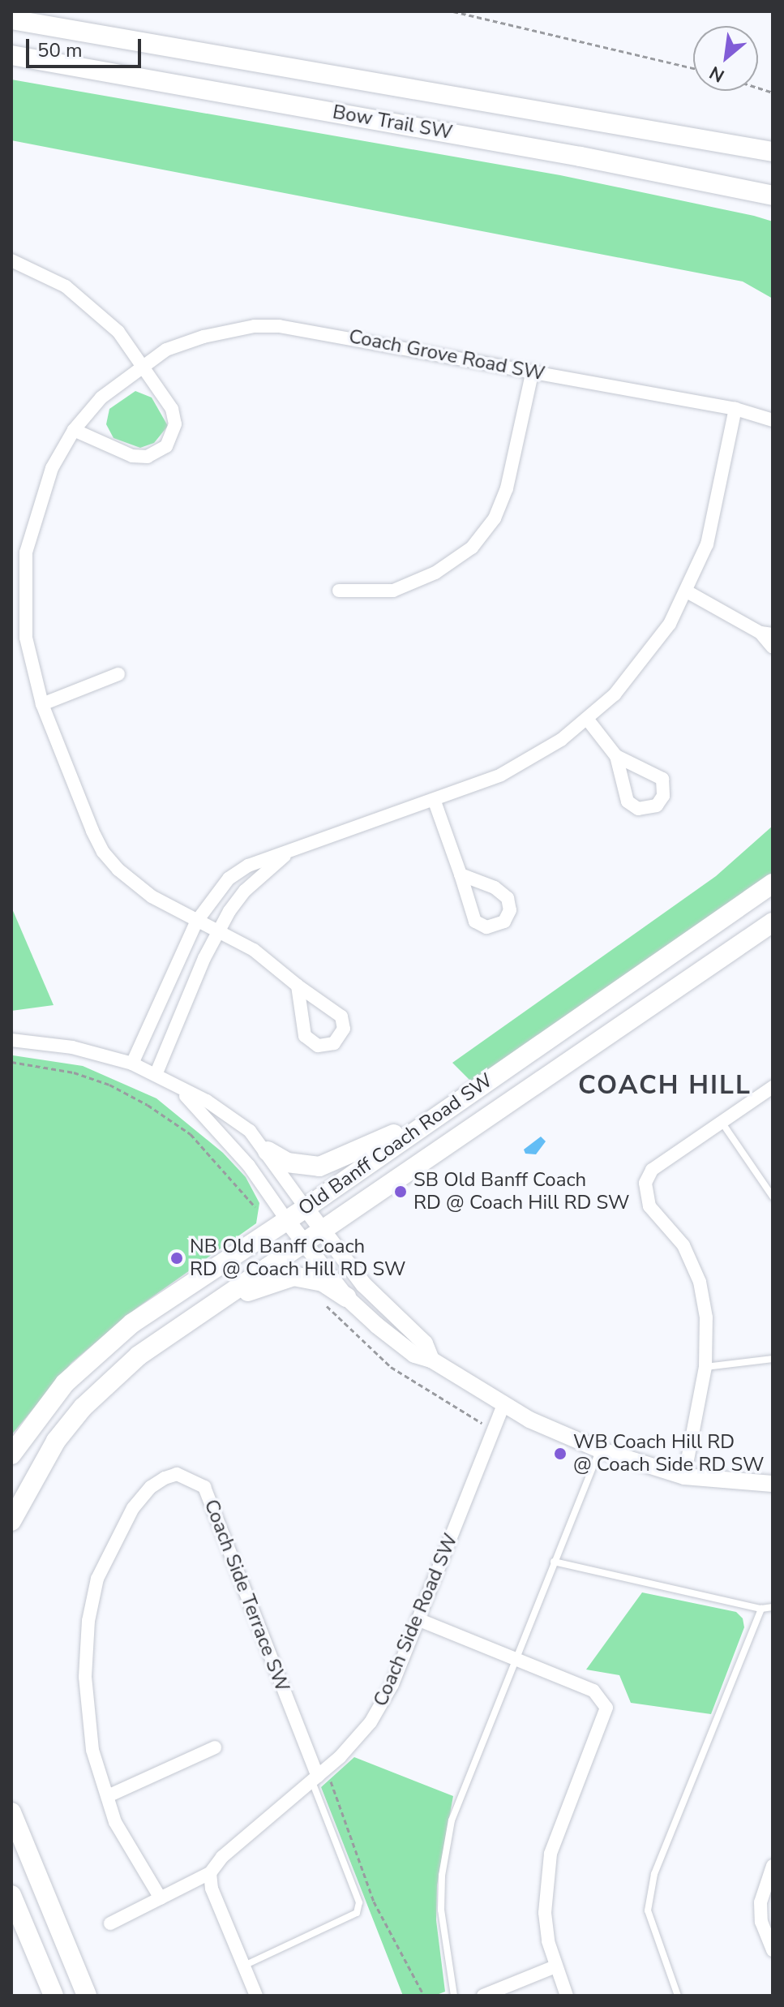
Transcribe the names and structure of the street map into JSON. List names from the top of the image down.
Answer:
{
  "streets": {
    "main road": ["Bow Trail SW", "Old Banff Coach Road SW"],
    "street": ["Coach Grove Road SW", "Coach Side Terrace SW", "Coach Side Road SW"]
  },
  "crossings": [
    ["Coach Side Terrace SW", "Coach Side Road SW"]
  ],
  "districts": ["COACH HILL"],
  "places": ["SB Old Banff Coach RD @ Coach Hill RD SW", "NB Old Banff Coach RD @ Coach Hill RD SW", "WB Coach Hill RD @ Coach Side RD SW"],
  "scale_bar": "50 m",
  "north": "bottom left"
}
